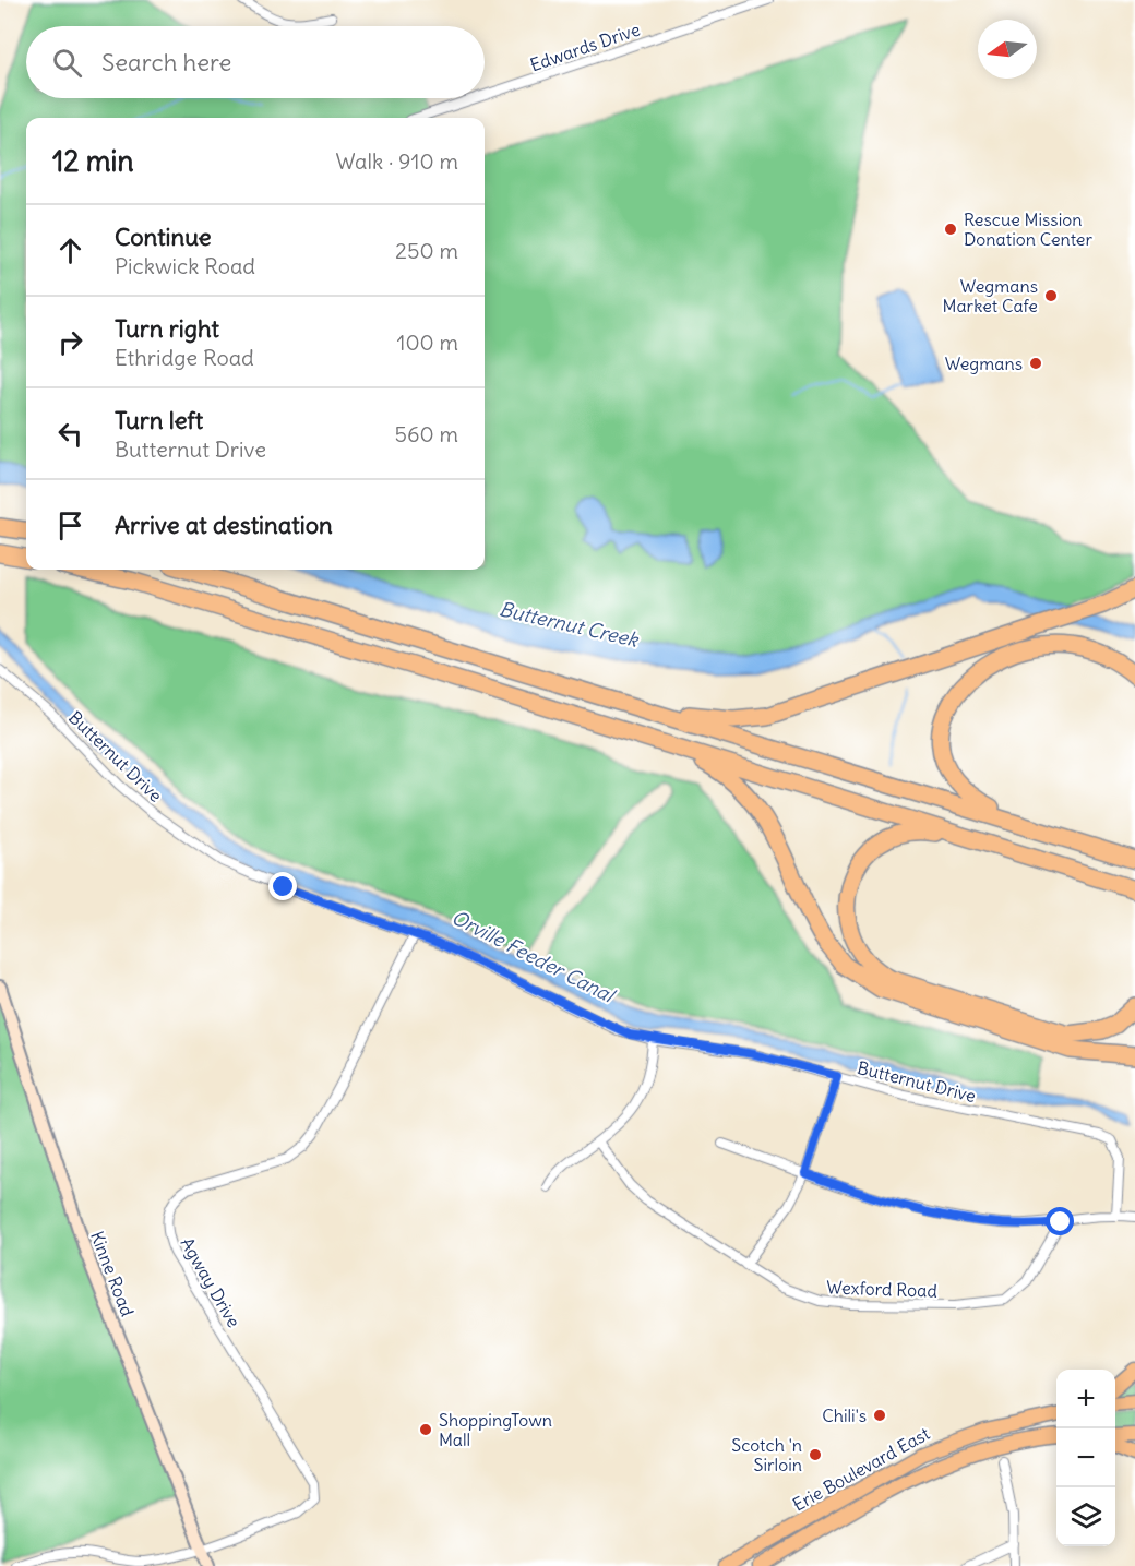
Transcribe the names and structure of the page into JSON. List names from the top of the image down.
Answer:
{
  "streets": {
    "main road": ["Erie Boulevard East"],
    "street": [
      "Edwards Drive",
      "Butternut Drive",
      "Kinne Road",
      "Agway Drive",
      "Wexford Road"
    ]
  },
  "crossings": [
    ["Butternut Drive", "Agway Drive"],
    ["Kinne Road", "Agway Drive"]
  ],
  "water": ["Butternut Creek", "Orville Feeder Canal"],
  "places": [
    "Rescue Mission Donation Center",
    "Wegmans Market Cafe",
    "Wegmans",
    "Chili's",
    "ShoppingTown Mall",
    "Scotch 'n Sirloin"
  ],
  "north": "left",
  "page": {
    "search": "Search here",
    "heading": ["12 min", "Walk · 910 m"],
    "list": [
      ["Continue", "Pickwick Road", "250 m"],
      ["Turn right", "Ethridge Road", "100 m"],
      ["Turn left", "Butternut Drive", "560 m"],
      "Arrive at destination"
    ],
    "map_buttons": ["+", "−"]
  }
}
